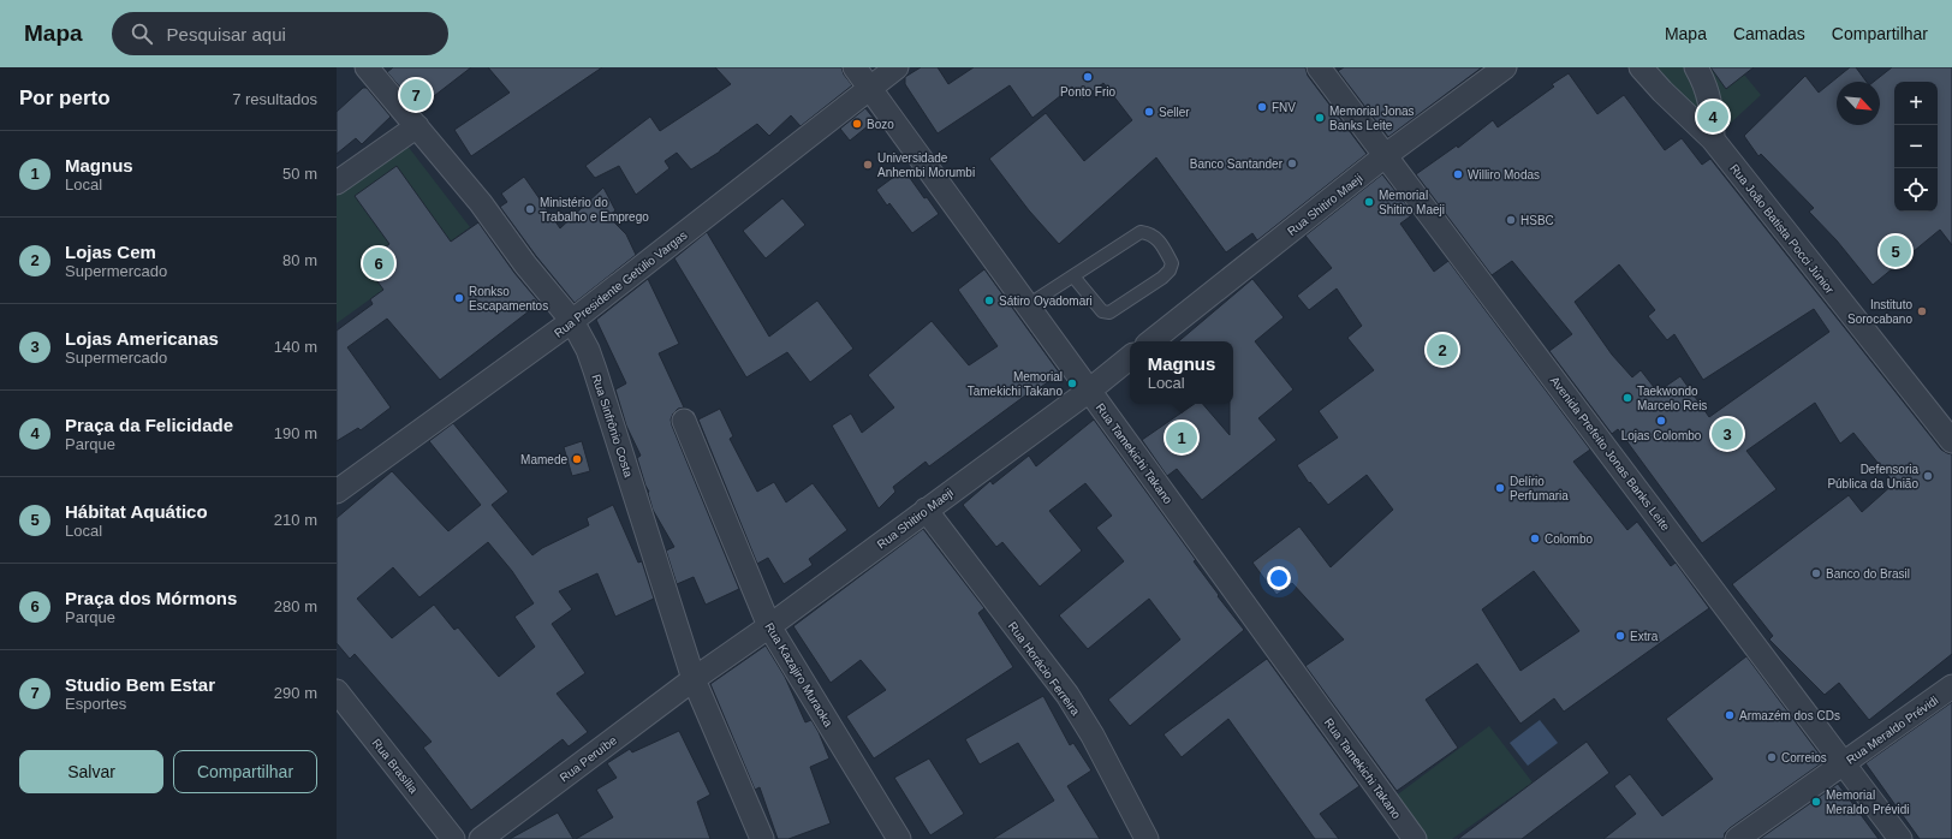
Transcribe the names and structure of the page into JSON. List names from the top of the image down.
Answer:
{
  "streets": {
    "street": [
      "Rua Shitiro Maeji",
      "Rua João Batista Pocci Júnior",
      "Rua Presidente Getúlio Vargas",
      "Rua Sinfrônio Costa",
      "Rua Tamekichi Takano",
      "Avenida Prefeito Jonas Banks Leite",
      "Rua Horácio Ferreira",
      "Rua Kazajiro Muraoka",
      "Rua Meraldo Prévidi",
      "Rua Peruíbe",
      "Rua Brasília"
    ]
  },
  "crossings": [
    ["Rua Shitiro Maeji", "Rua Sinfrônio Costa"],
    ["Rua Shitiro Maeji", "Rua Tamekichi Takano"],
    ["Rua Shitiro Maeji", "Avenida Prefeito Jonas Banks Leite"],
    ["Rua Shitiro Maeji", "Rua Horácio Ferreira"],
    ["Rua Shitiro Maeji", "Rua Kazajiro Muraoka"],
    ["Rua Shitiro Maeji", "Rua Peruíbe"],
    ["Rua Presidente Getúlio Vargas", "Rua Sinfrônio Costa"],
    ["Rua Presidente Getúlio Vargas", "Rua Tamekichi Takano"],
    ["Rua Sinfrônio Costa", "Rua Peruíbe"],
    ["Avenida Prefeito Jonas Banks Leite", "Rua Meraldo Prévidi"]
  ],
  "places": [
    "Ponto Frio",
    "FNV",
    "Seller",
    "Memorial Jonas Banks Leite",
    "Bozo",
    "Banco Santander",
    "Universidade Anhembi Morumbi",
    "Williro Modas",
    "Memorial Shitiro Maeji",
    "Ministério do Trabalho e Emprego",
    "HSBC",
    "Ronkso Escapamentos",
    "Sátiro Oyadomari",
    "Instituto Sorocabano",
    "Memorial Tamekichi Takano",
    "Taekwondo Marcelo Reis",
    "Lojas Colombo",
    "Mamede",
    "Defensoria Pública da União",
    "Delírio Perfumaria",
    "Colombo",
    "Banco do Brasil",
    "Extra",
    "Armazém dos CDs",
    "Correios",
    "Memorial Meraldo Prévidi"
  ],
  "north": "bottom right",
  "page": {
    "header": "Mapa",
    "search": "Pesquisar aqui",
    "nav": ["Mapa", "Camadas", "Compartilhar"],
    "heading": ["Por perto", "7 resultados"],
    "pins": [
      "7",
      "4",
      "5",
      "6",
      "2",
      "3",
      "1"
    ],
    "map_buttons": ["+", "−"],
    "list": [
      {
        "mark": "1",
        "name": "Magnus",
        "note": "Local",
        "value": "50 m"
      },
      {
        "mark": "2",
        "name": "Lojas Cem",
        "note": "Supermercado",
        "value": "80 m"
      },
      {
        "mark": "3",
        "name": "Lojas Americanas",
        "note": "Supermercado",
        "value": "140 m"
      },
      {
        "mark": "4",
        "name": "Praça da Felicidade",
        "note": "Parque",
        "value": "190 m"
      },
      {
        "mark": "5",
        "name": "Hábitat Aquático",
        "note": "Local",
        "value": "210 m"
      },
      {
        "mark": "6",
        "name": "Praça dos Mórmons",
        "note": "Parque",
        "value": "280 m"
      },
      {
        "mark": "7",
        "name": "Studio Bem Estar",
        "note": "Esportes",
        "value": "290 m"
      }
    ],
    "popup": ["Magnus", "Local"],
    "buttons": ["Salvar", "Compartilhar"]
  }
}
